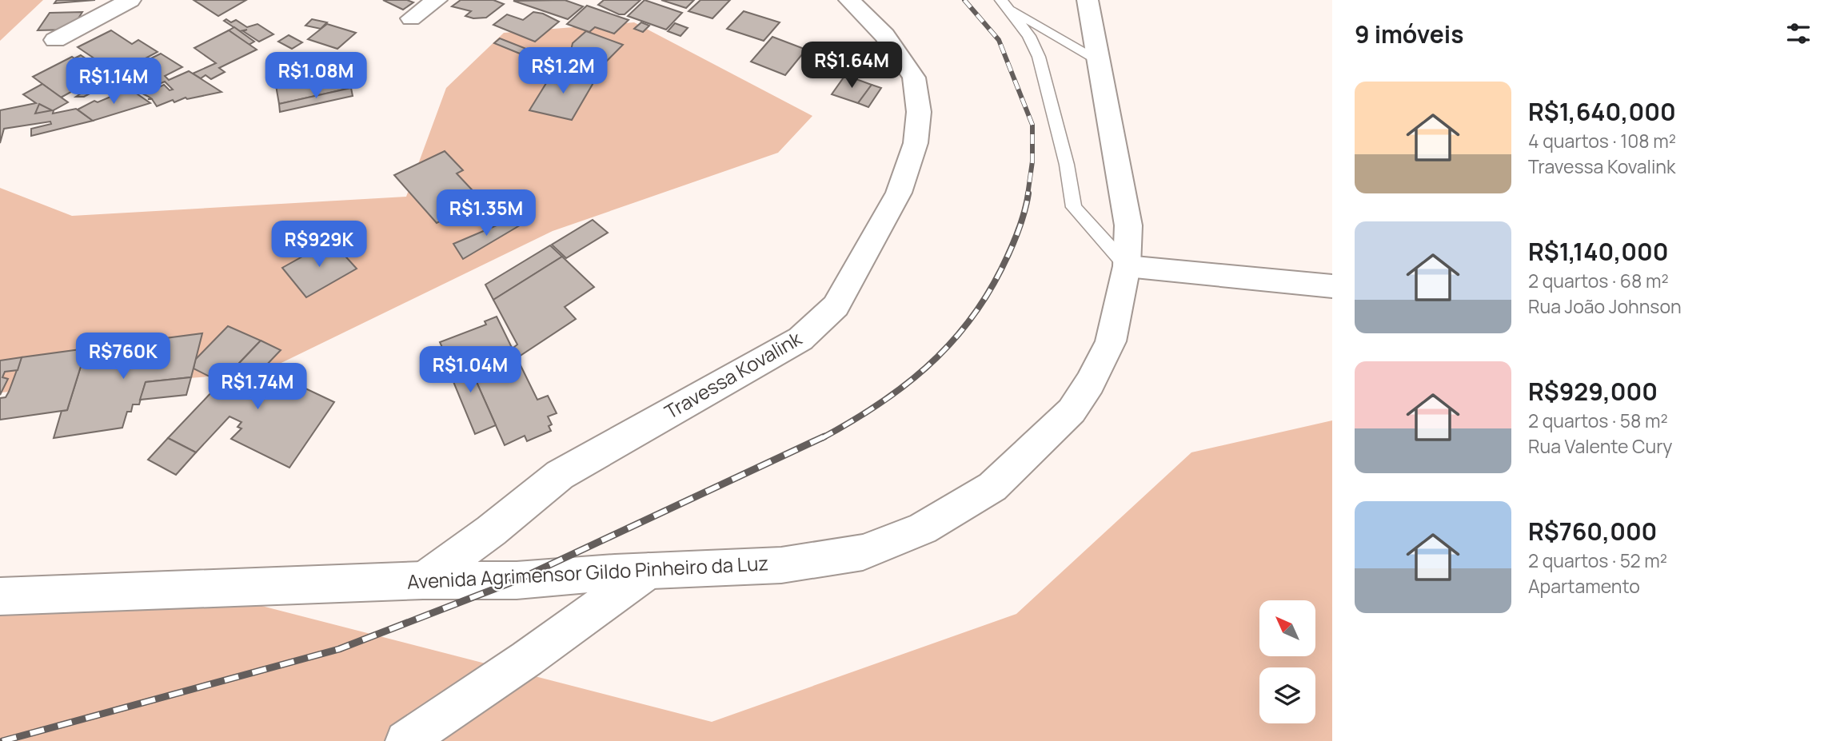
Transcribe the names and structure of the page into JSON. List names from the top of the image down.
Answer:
{
  "streets": {
    "main road": ["Travessa Kovalink", "Avenida Agrimensor Gildo Pinheiro da Luz"]
  },
  "crossings": [
    ["Travessa Kovalink", "Avenida Agrimensor Gildo Pinheiro da Luz"]
  ],
  "north": "top left",
  "page": {
    "heading": "9 imóveis",
    "price": [
      "R$1.64M",
      "R$1.2M",
      "R$1.08M",
      "R$1.14M",
      "R$1.35M",
      "R$929K",
      "R$760K",
      "R$1.04M",
      "R$1.74M"
    ],
    "list": [
      {
        "name": "R$1,640,000",
        "note": "4 quartos · 108 m² · Travessa Kovalink"
      },
      {
        "name": "R$1,140,000",
        "note": "2 quartos · 68 m² · Rua João Johnson"
      },
      {
        "name": "R$929,000",
        "note": "2 quartos · 58 m² · Rua Valente Cury"
      },
      {
        "name": "R$760,000",
        "note": "2 quartos · 52 m² · Apartamento"
      }
    ]
  }
}
